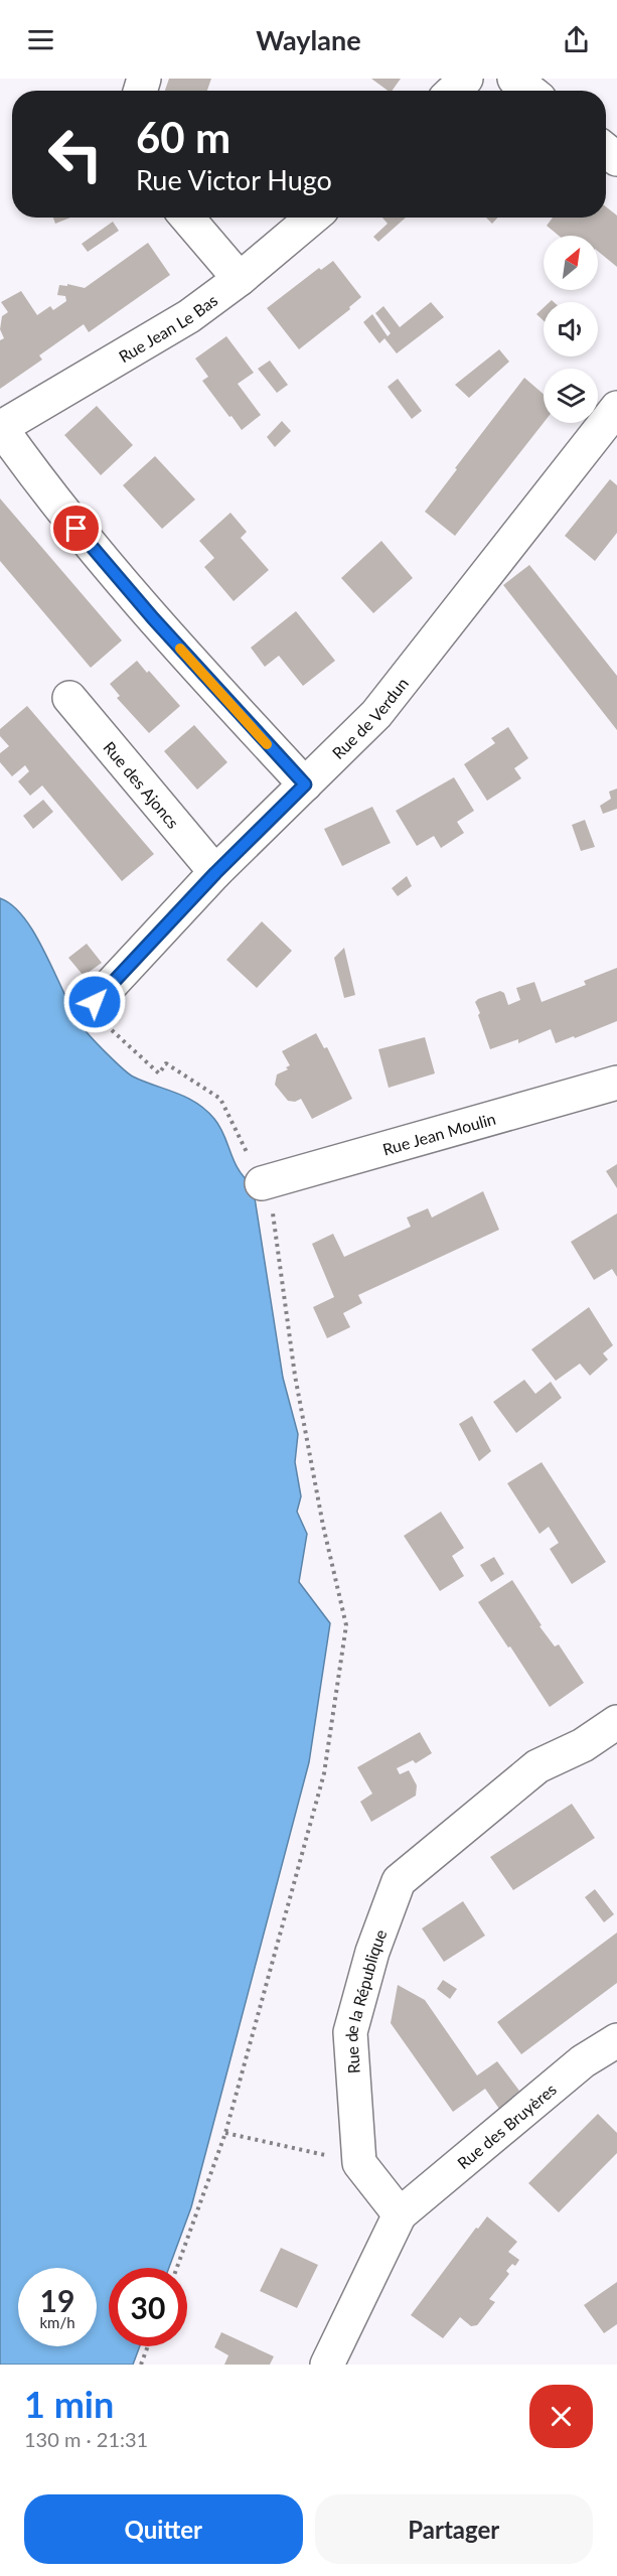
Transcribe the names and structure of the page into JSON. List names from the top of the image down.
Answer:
{
  "streets": {
    "street": [
      "Rue Jean Le Bas",
      "Rue de Verdun",
      "Rue des Ajoncs",
      "Rue Jean Moulin",
      "Rue de la République",
      "Rue des Bruyères"
    ]
  },
  "crossings": [
    ["Rue de Verdun", "Rue des Ajoncs"]
  ],
  "north": "top right",
  "page": {
    "header": "Waylane",
    "turn": ["60 m", "Rue Victor Hugo"],
    "speed": "19 km/h",
    "limit": "30",
    "heading": ["1 min", "130 m · 21:31"],
    "buttons": ["Quitter", "Partager"]
  }
}
